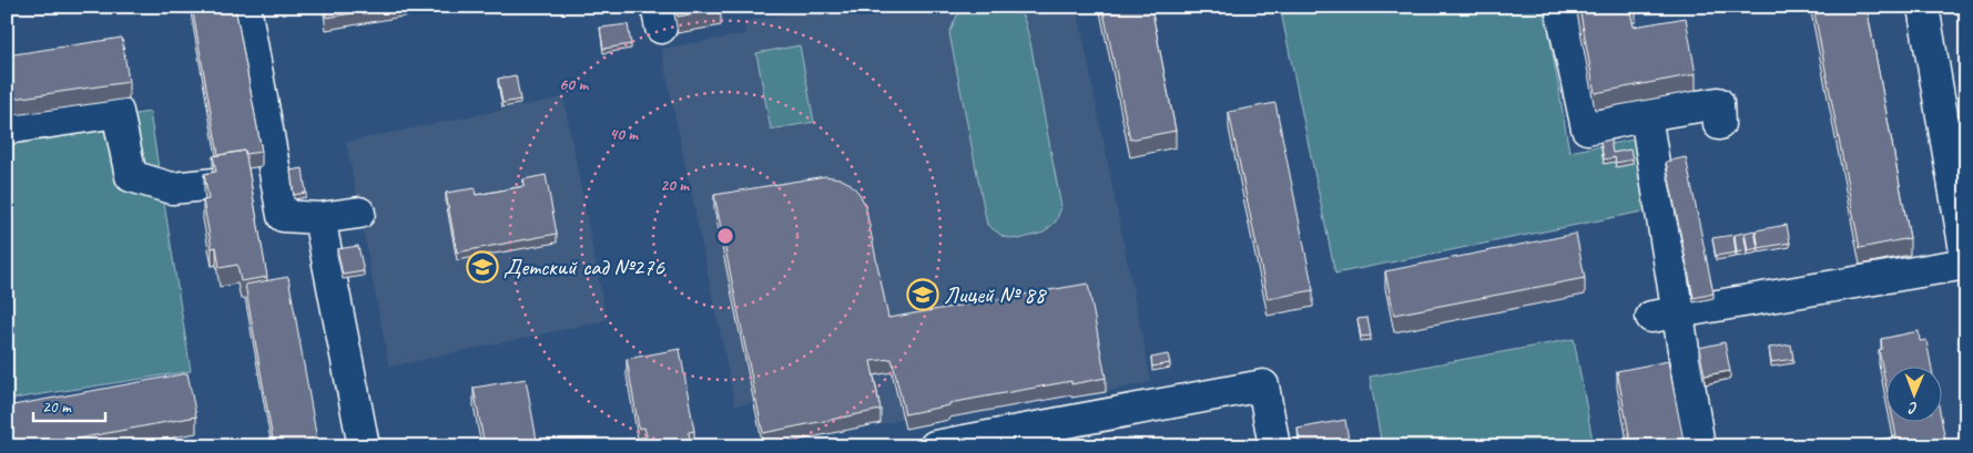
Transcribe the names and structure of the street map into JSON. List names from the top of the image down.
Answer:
{
  "places": {
    "school or university": ["Детский сад №276", "Лицей № 88"]
  },
  "scale_bar": "20 m",
  "north": "bottom",
  "rings": ["60 m", "40 m", "20 m"]
}
